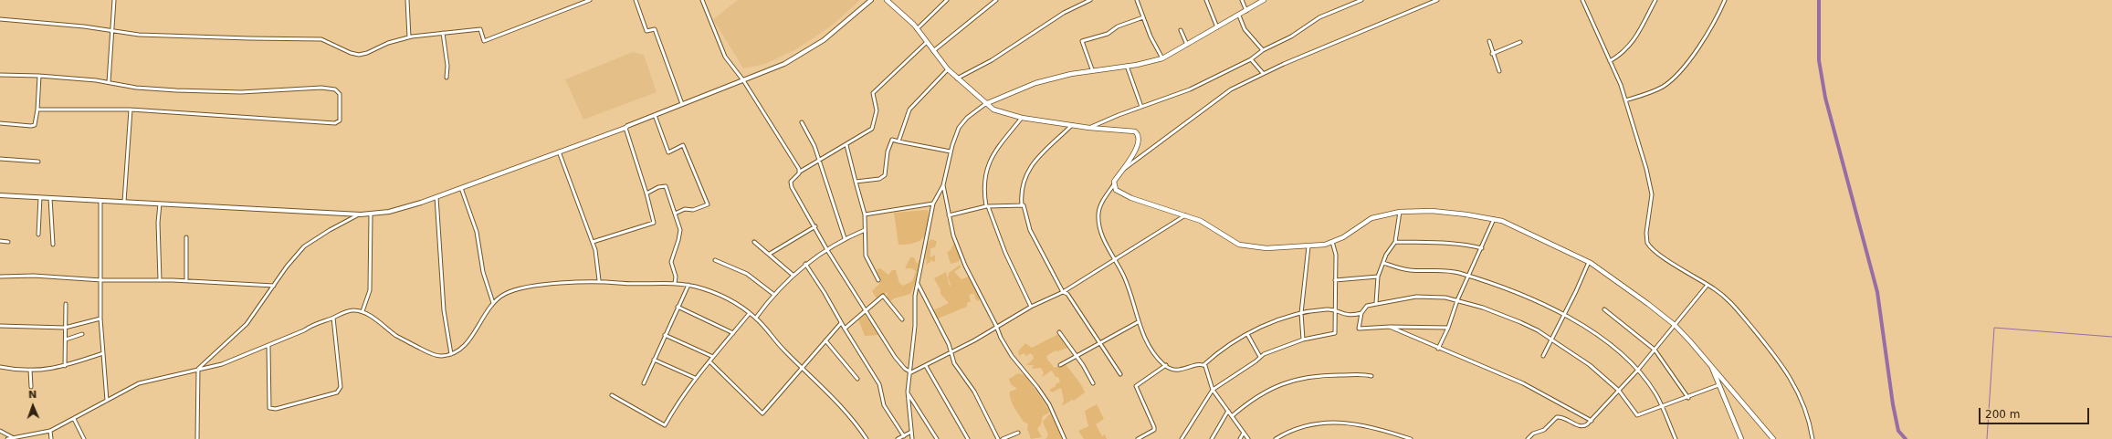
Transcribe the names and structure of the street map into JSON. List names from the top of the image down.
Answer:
{
  "scale_bar": "200 m",
  "north": "top"
}
